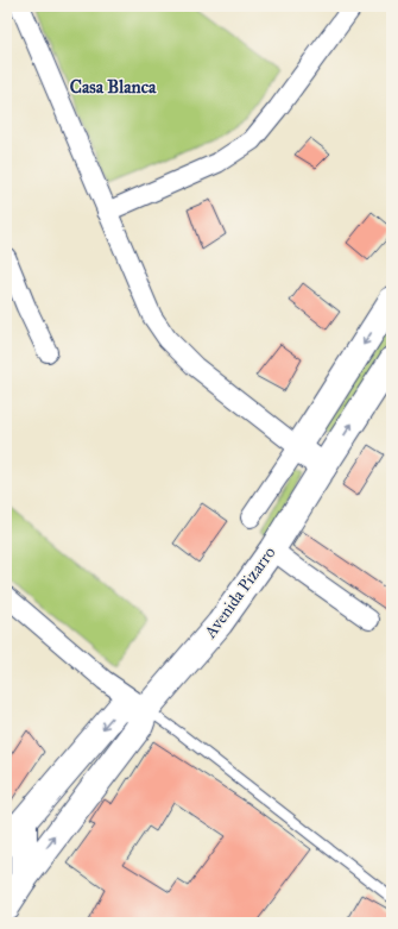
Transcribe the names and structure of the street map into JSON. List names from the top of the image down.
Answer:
{
  "streets": {
    "main road": ["Avenida Pizarro"]
  },
  "districts": ["Casa Blanca"]
}
